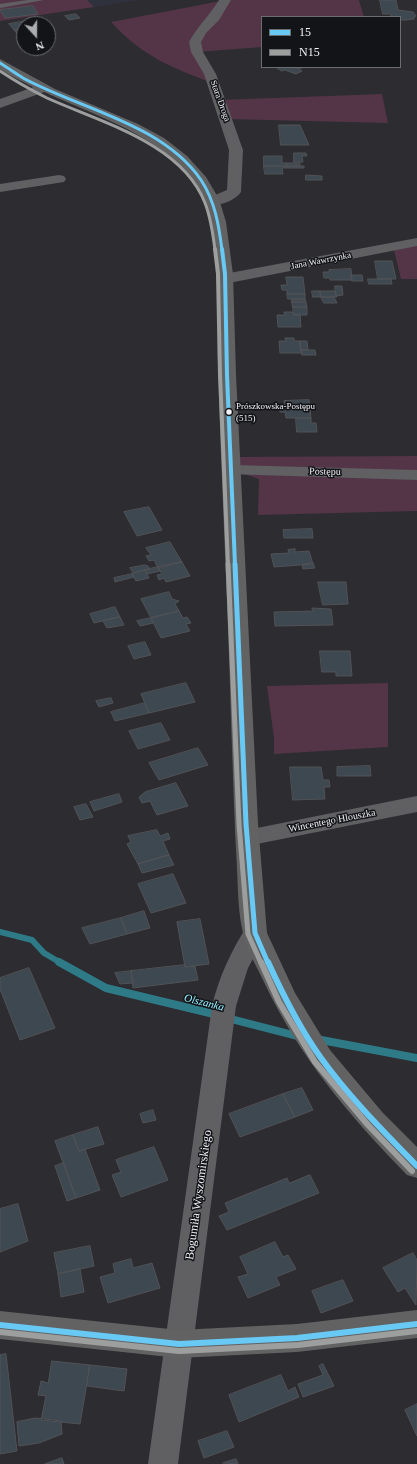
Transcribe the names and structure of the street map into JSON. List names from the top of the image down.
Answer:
{
  "streets": {
    "street": [
      "Stara Droga",
      "Jana Wawrzynka",
      "Postępu",
      "Wincentego Hlouszka",
      "Bogumiła Wyszomirskiego"
    ]
  },
  "water": ["Olszanka"],
  "places": ["Prószkowska-Postępu (515)"],
  "lines": ["transit line 15", "transit line N15"],
  "legend": ["15", "N15"],
  "north": "bottom"
}
